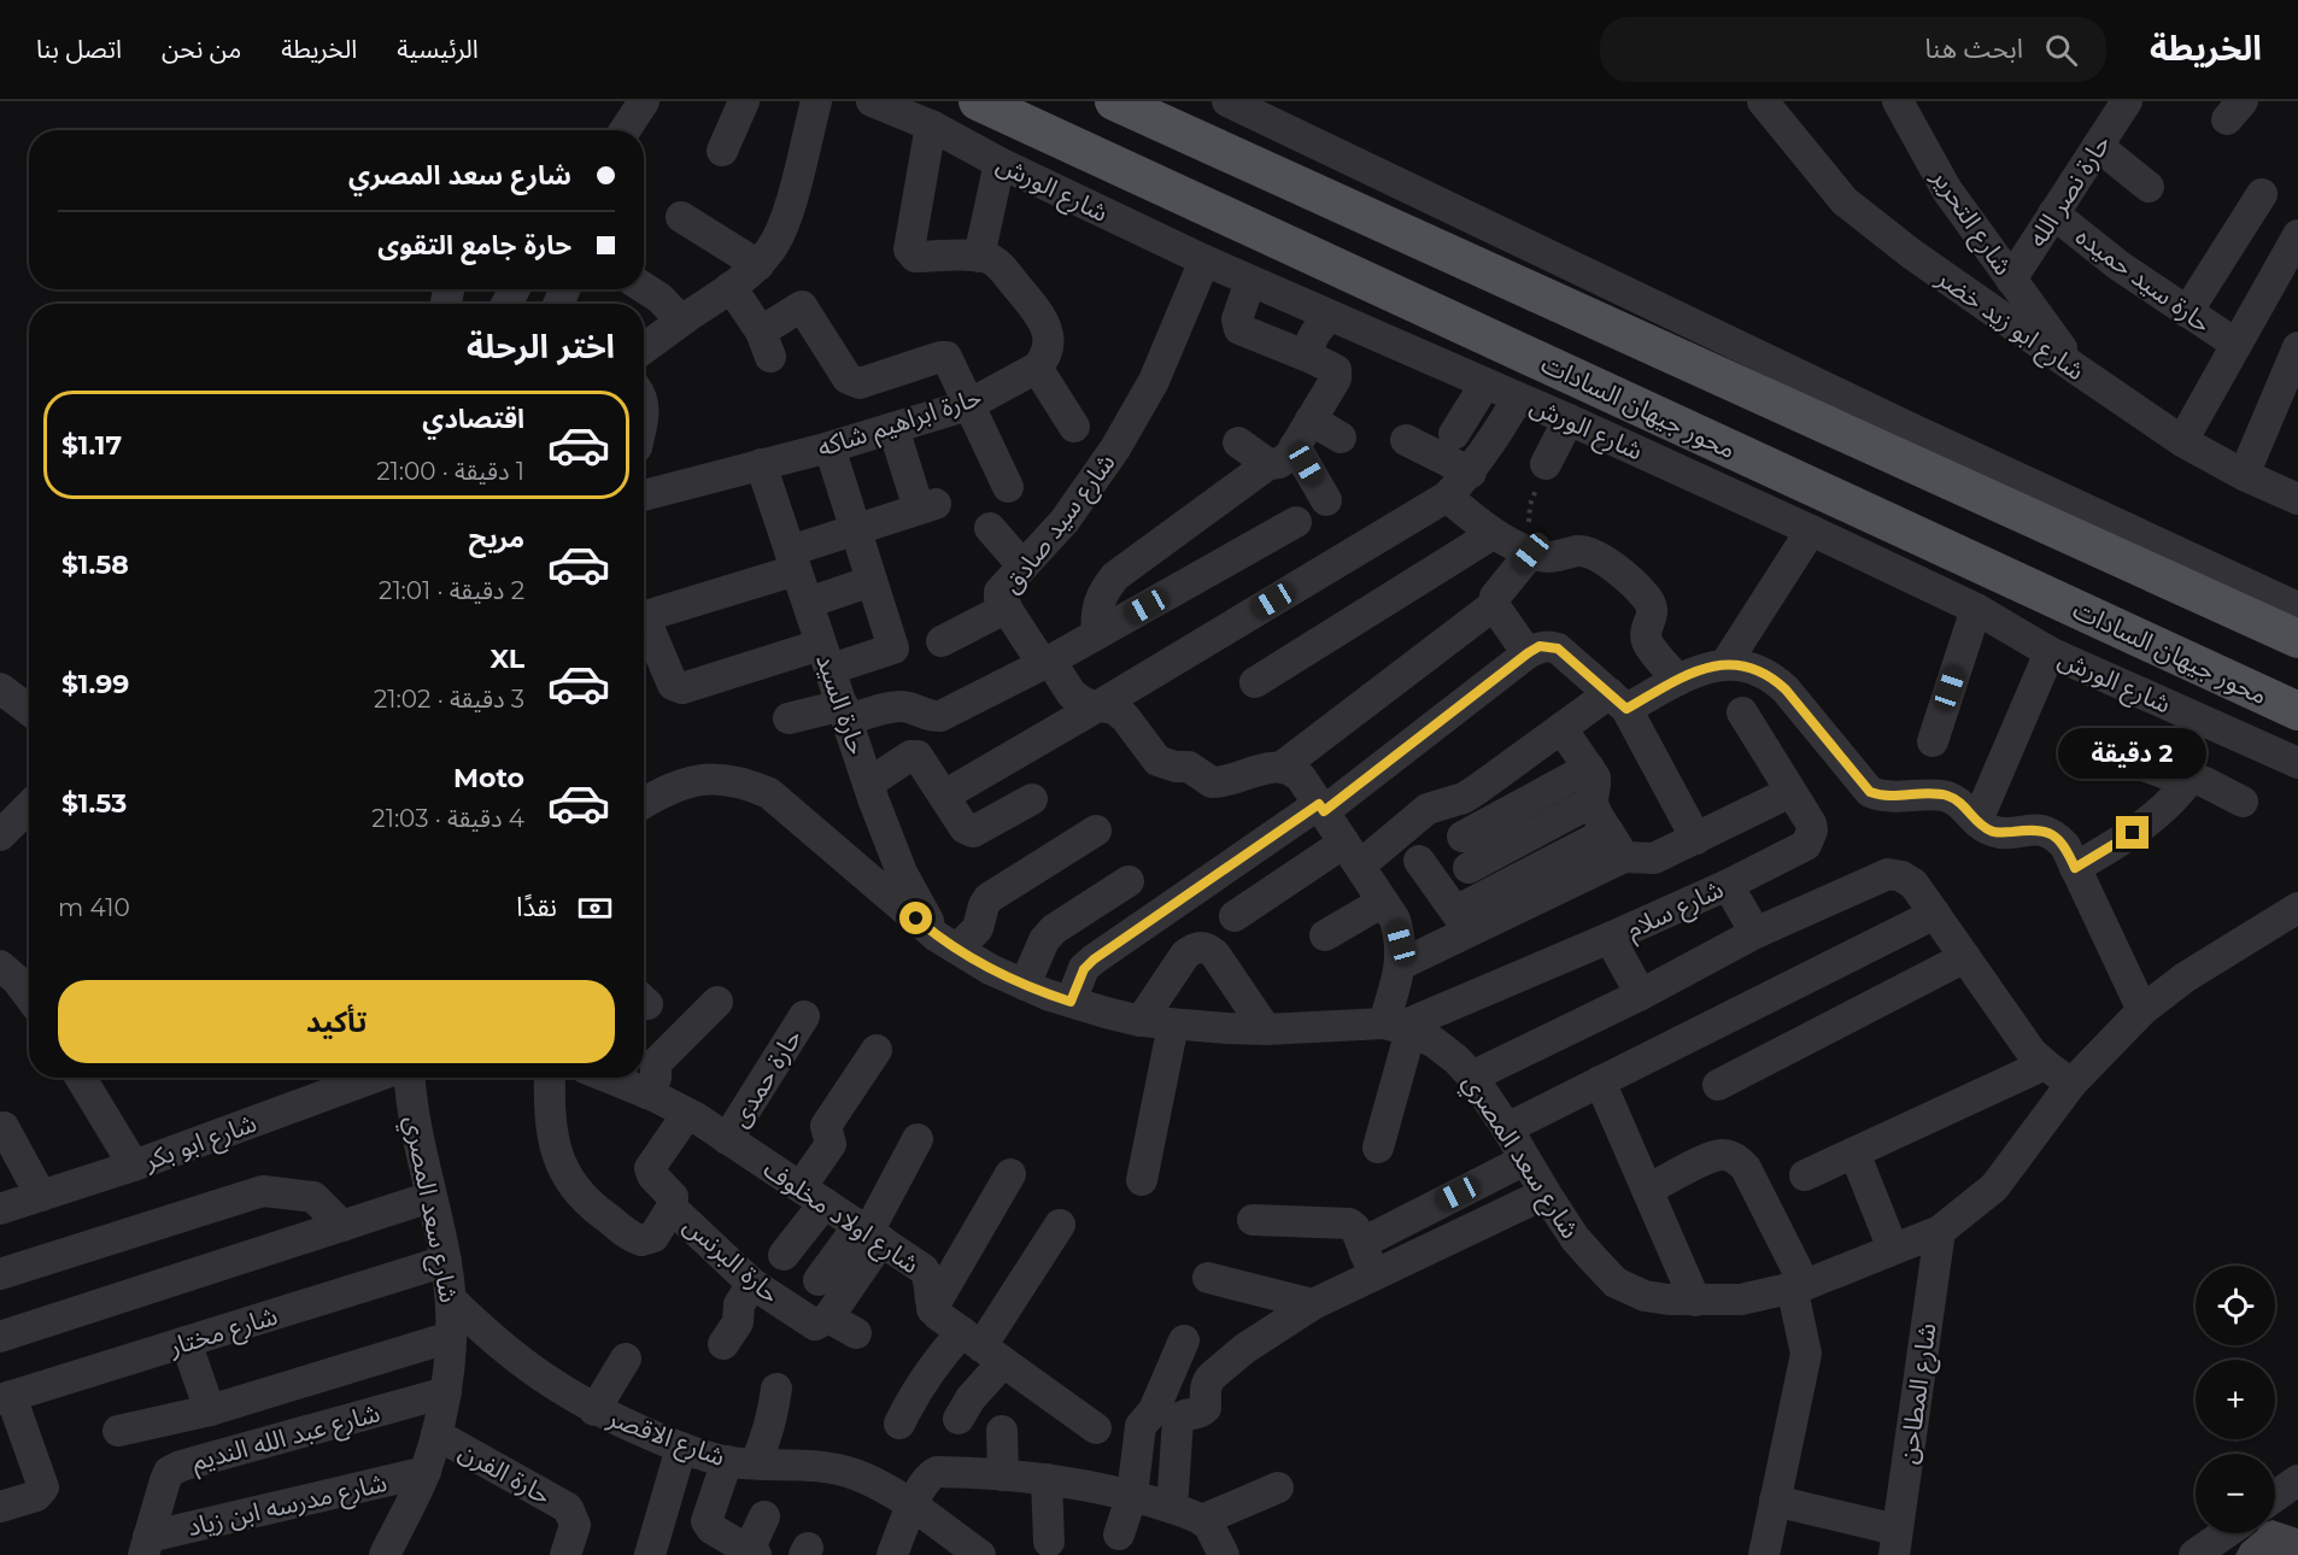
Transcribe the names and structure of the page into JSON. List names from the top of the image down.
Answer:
{
  "streets": {
    "main road": ["محور جيهان السادات"],
    "street": [
      "شارع الورش",
      "حارة نصر الله",
      "شارع التحرير",
      "حارة سيد حميده",
      "شارع ابو زيد خضر",
      "حارة ابراهيم شاكه",
      "شارع سيد صادق",
      "حارة السيد",
      "شارع سلام",
      "حارة حمدى",
      "شارع ابو بكر",
      "شارع سعد المصري",
      "شارع اولاد مخلوف",
      "حارة البرنس",
      "شارع مختار",
      "شارع المطاحن",
      "شارع عبد الله النديم",
      "شارع الاقصر",
      "حارة الفرن",
      "شارع مدرسه ابن زياد"
    ]
  },
  "crossings": [
    ["شارع الورش", "شارع سيد صادق"],
    ["حارة نصر الله", "شارع التحرير"],
    ["حارة نصر الله", "حارة سيد حميده"],
    ["شارع التحرير", "شارع ابو زيد خضر"],
    ["حارة ابراهيم شاكه", "حارة السيد"],
    ["شارع سلام", "شارع سعد المصري"],
    ["حارة حمدى", "شارع اولاد مخلوف"],
    ["شارع سعد المصري", "شارع مختار"],
    ["شارع سعد المصري", "شارع المطاحن"],
    ["شارع سعد المصري", "شارع عبد الله النديم"],
    ["شارع سعد المصري", "شارع الاقصر"],
    ["شارع سعد المصري", "حارة الفرن"],
    ["شارع سعد المصري", "شارع مدرسه ابن زياد"],
    ["شارع اولاد مخلوف", "حارة البرنس"],
    ["شارع عبد الله النديم", "شارع مدرسه ابن زياد"]
  ],
  "page": {
    "header": "الخريطة",
    "search": "ابحث هنا",
    "nav": [
      "الرئيسية",
      "الخريطة",
      "من نحن",
      "اتصل بنا"
    ],
    "banner": ["شارع سعد المصري", "حارة جامع التقوى"],
    "heading": "اختر الرحلة",
    "list": [
      {
        "name": "اقتصادي",
        "note": "1 دقيقة · 21:00",
        "value": "$1.17"
      },
      {
        "name": "مريح",
        "note": "2 دقيقة · 21:01",
        "value": "$1.58"
      },
      {
        "name": "XL",
        "note": "3 دقيقة · 21:02",
        "value": "$1.99"
      },
      {
        "name": "Moto",
        "note": "4 دقيقة · 21:03",
        "value": "$1.53"
      }
    ],
    "bubble": "2 دقيقة",
    "pay": ["نقدًا", "410 m"],
    "buttons": "تأكيد",
    "map_buttons": ["+", "−"]
  }
}
